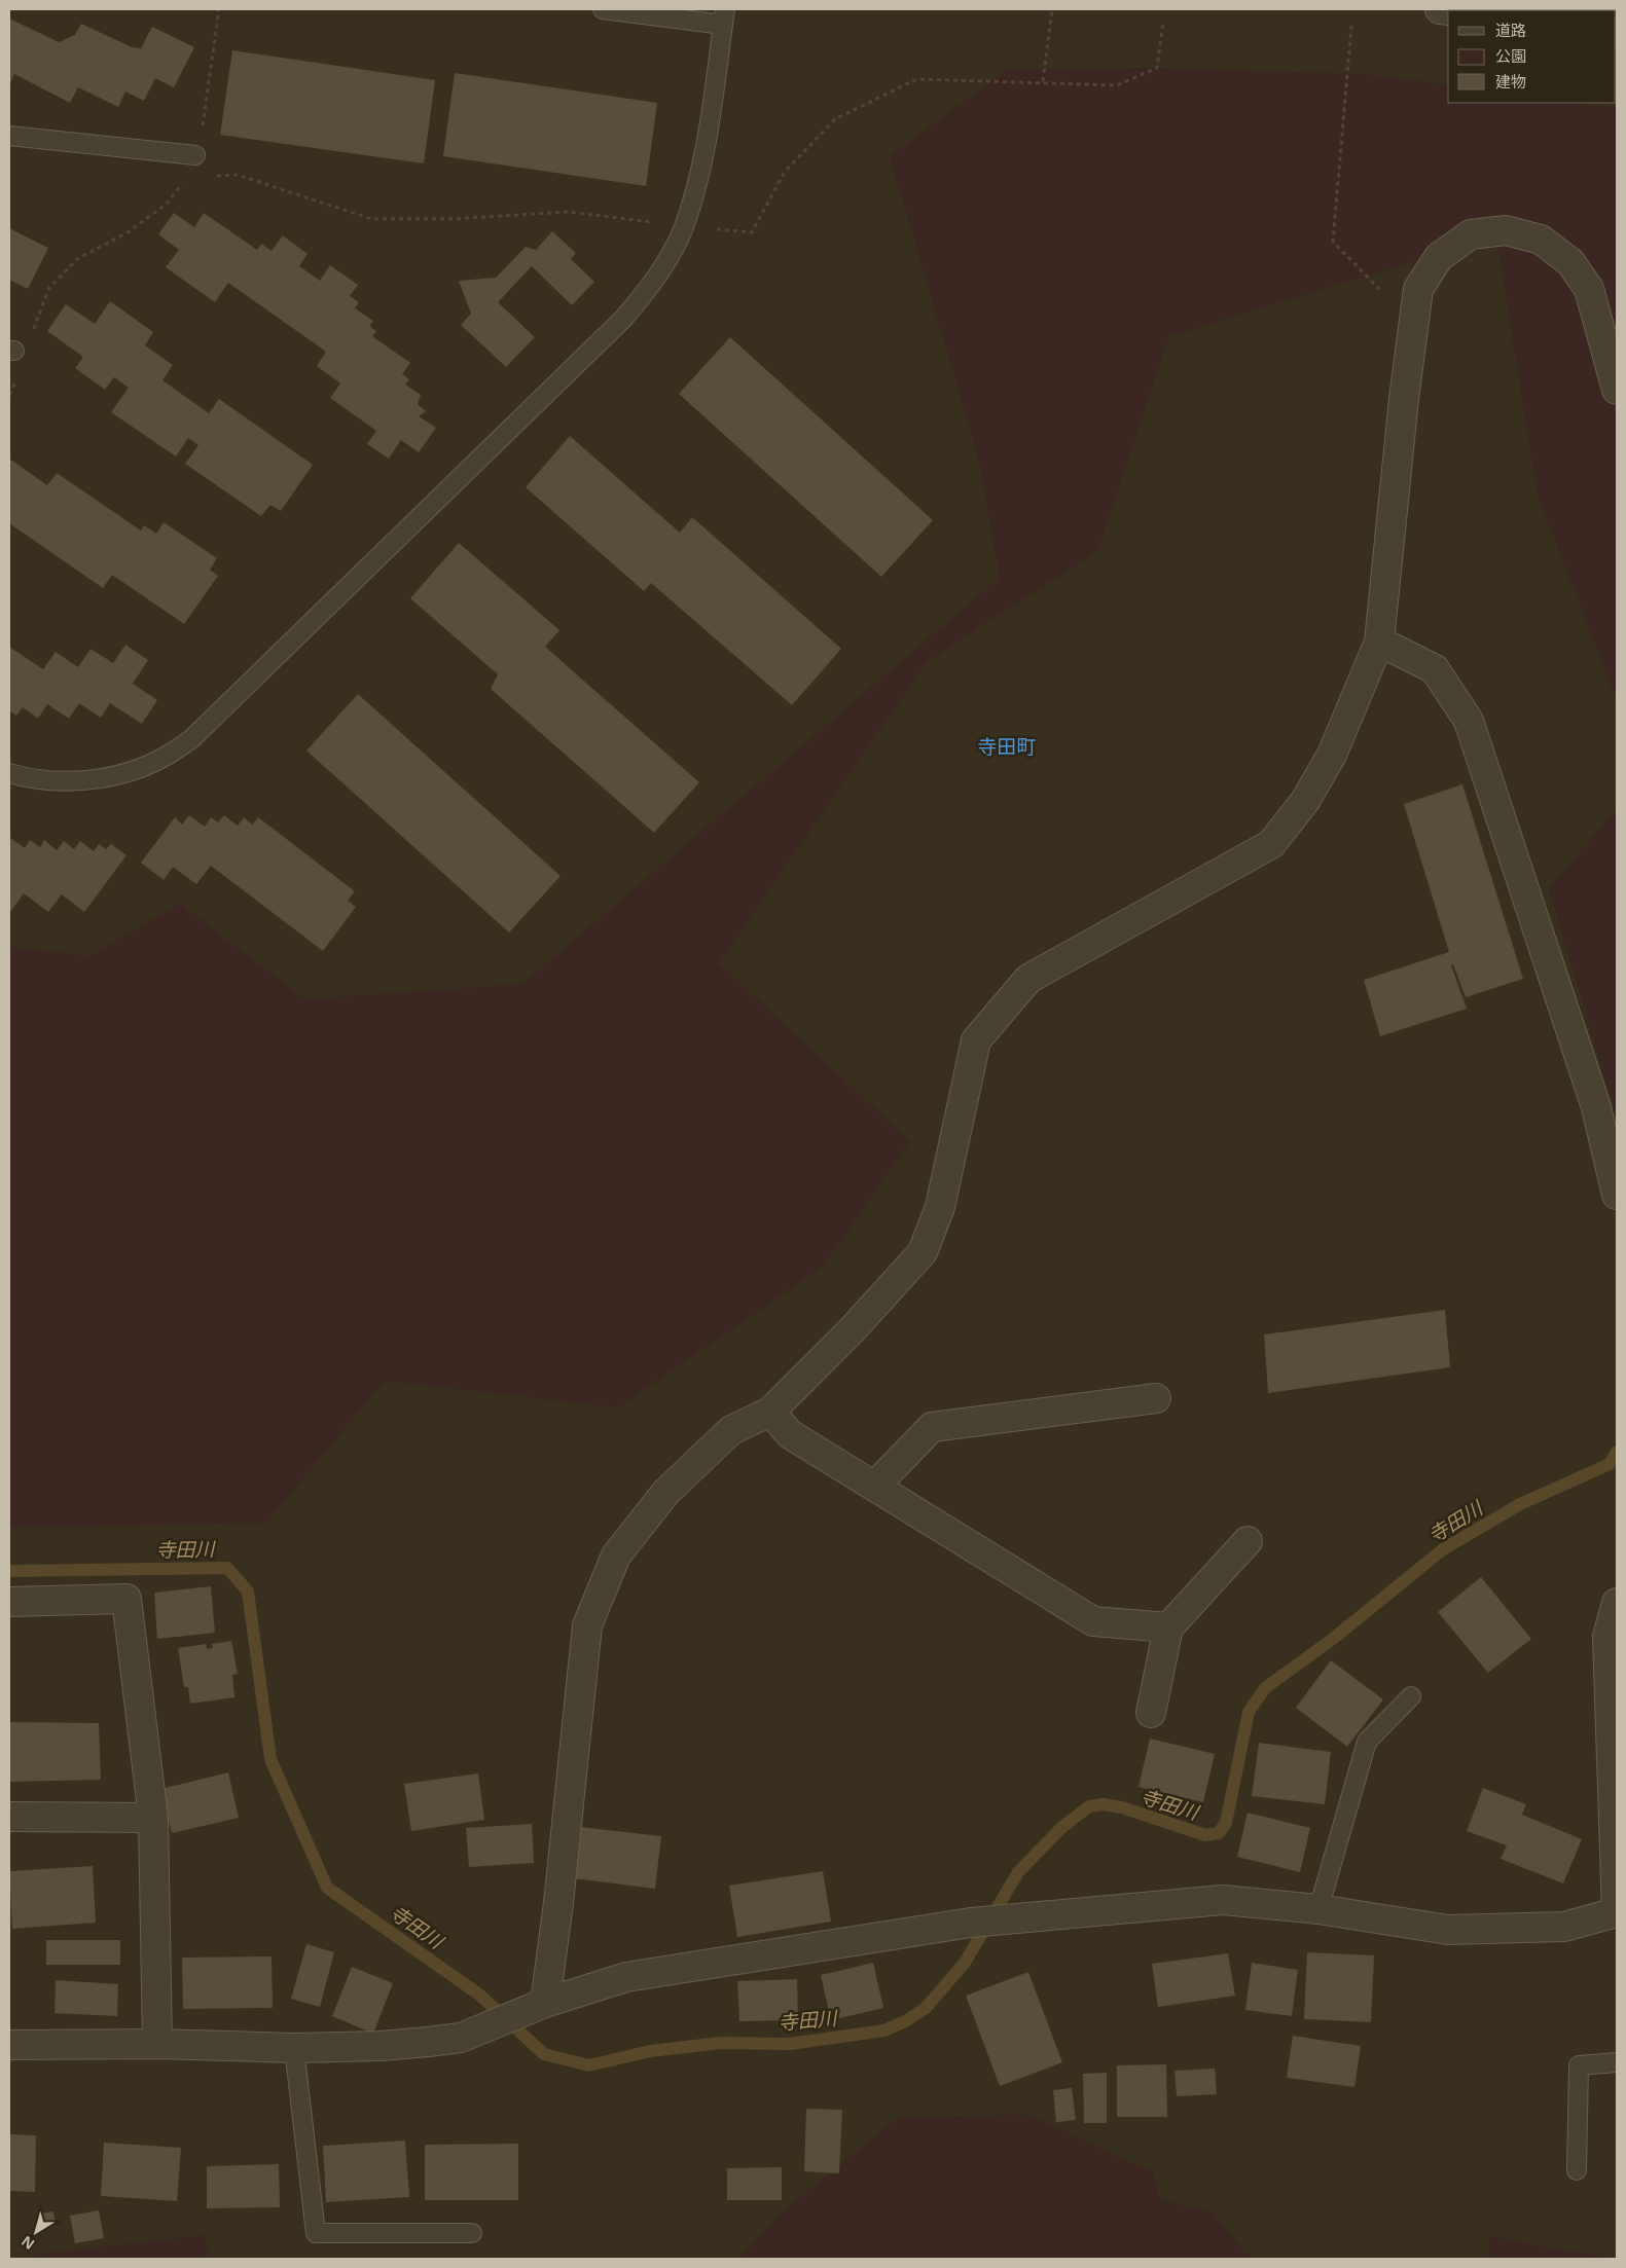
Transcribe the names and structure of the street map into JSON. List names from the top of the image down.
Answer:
{
  "districts": ["寺田町"],
  "water": ["寺田川"],
  "legend": ["道路", "公園", "建物"],
  "north": "bottom left"
}
